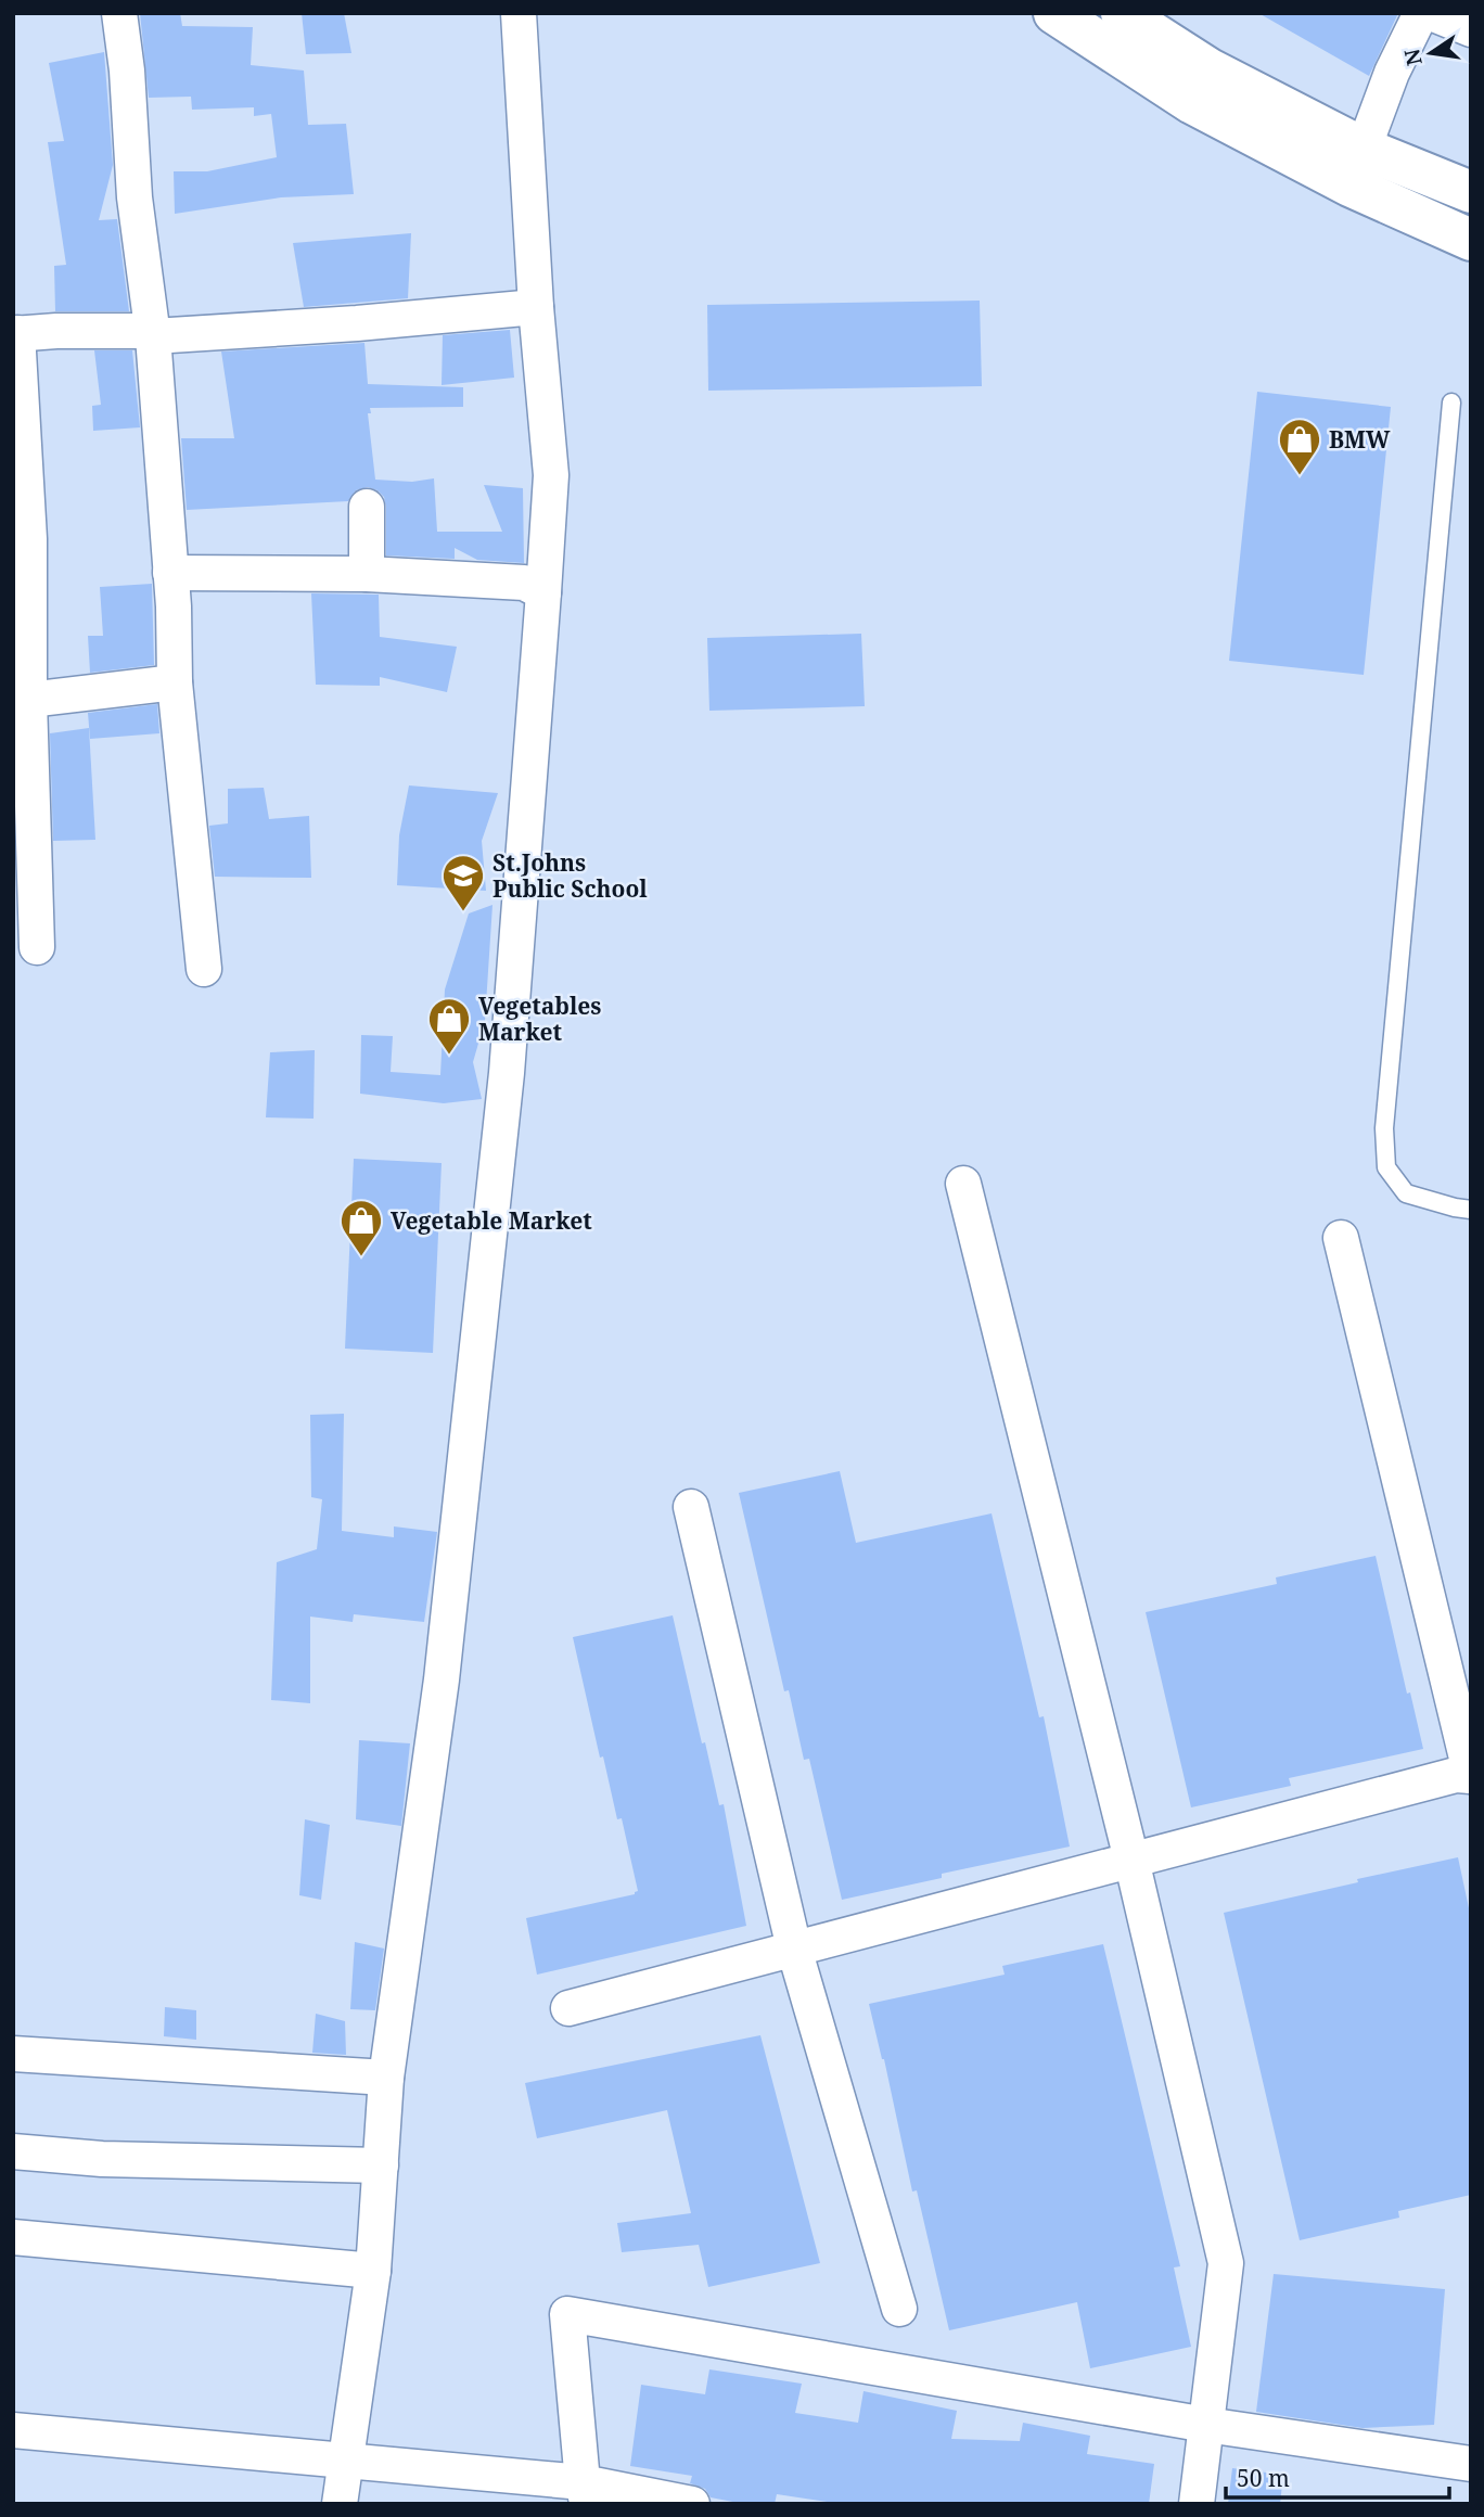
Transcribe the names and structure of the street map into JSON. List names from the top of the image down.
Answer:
{
  "places": {
    "shop": ["BMW", "Vegetables Market", "Vegetable Market"],
    "school or university": ["St.Johns Public School"]
  },
  "scale_bar": "50 m",
  "north": "left"
}
